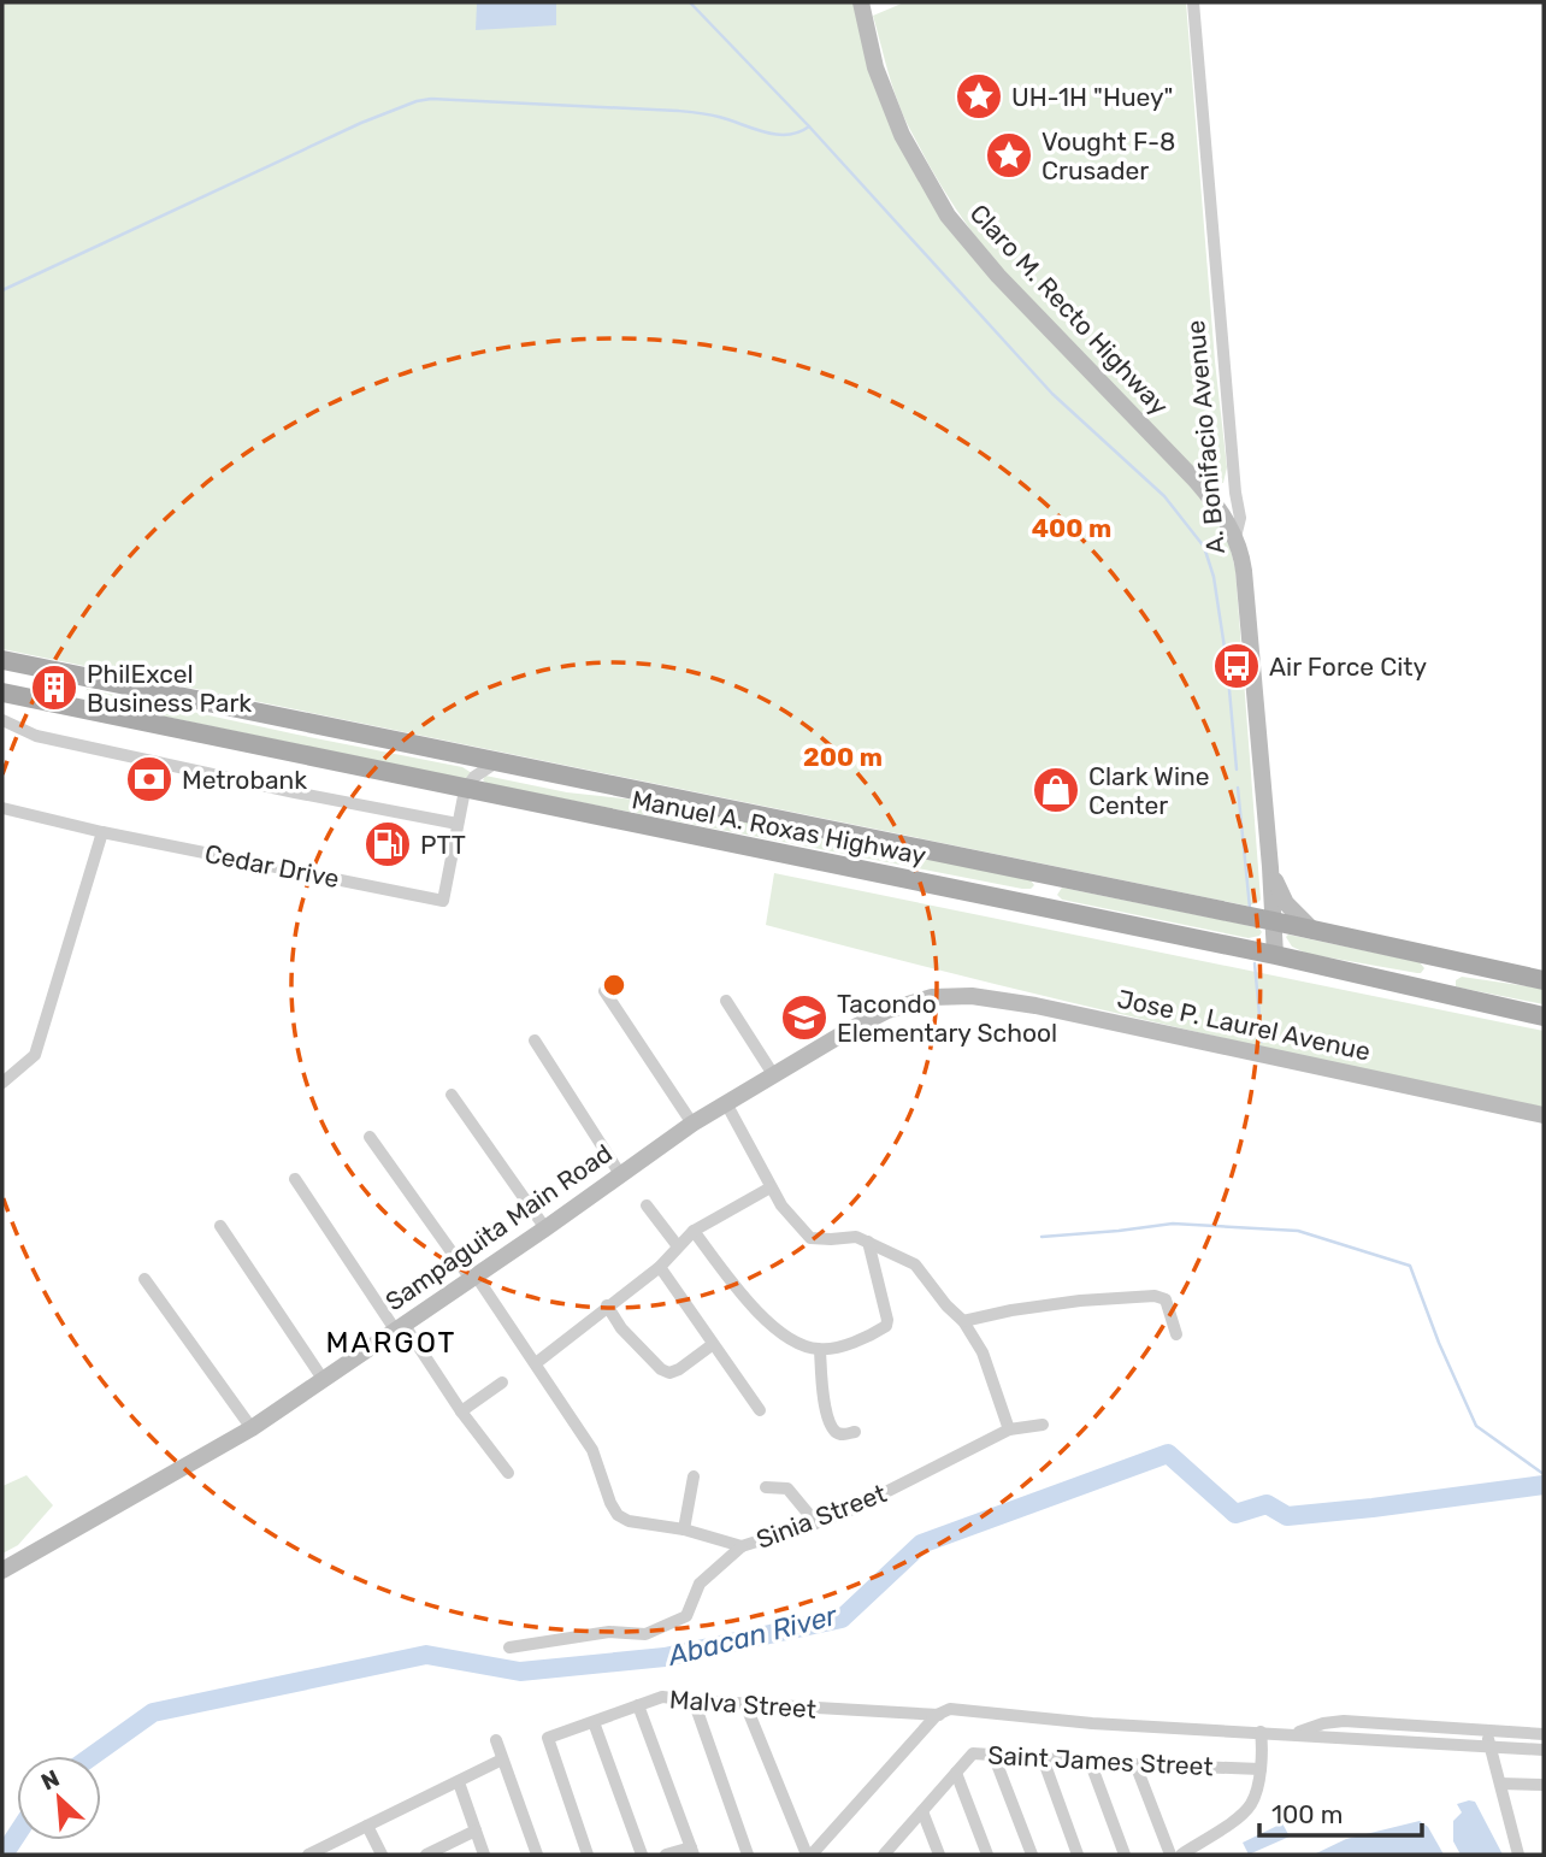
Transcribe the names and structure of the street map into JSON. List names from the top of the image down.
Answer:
{
  "streets": {
    "main road": ["Manuel A. Roxas Highway"],
    "street": [
      "Claro M. Recto Highway",
      "A. Bonifacio Avenue",
      "Cedar Drive",
      "Jose P. Laurel Avenue",
      "Sampaguita Main Road",
      "Sinia Street",
      "Malva Street",
      "Saint James Street"
    ]
  },
  "crossings": [
    ["Claro M. Recto Highway", "A. Bonifacio Avenue"],
    ["A. Bonifacio Avenue", "Manuel A. Roxas Highway"],
    ["Jose P. Laurel Avenue", "Sampaguita Main Road"],
    ["Sampaguita Main Road", "Sinia Street"]
  ],
  "districts": ["MARGOT"],
  "water": ["Abacan River"],
  "places": {
    "place": ["UH-1H \"Huey\"", "Vought F-8 Crusader"],
    "bus stop": ["Air Force City"],
    "building": ["PhilExcel Business Park"],
    "bank": ["Metrobank"],
    "shop": ["Clark Wine Center"],
    "fuel station": ["PTT"],
    "school or university": ["Tacondo Elementary School"]
  },
  "scale_bar": "100 m",
  "north": "top left",
  "rings": ["400 m", "200 m"]
}
